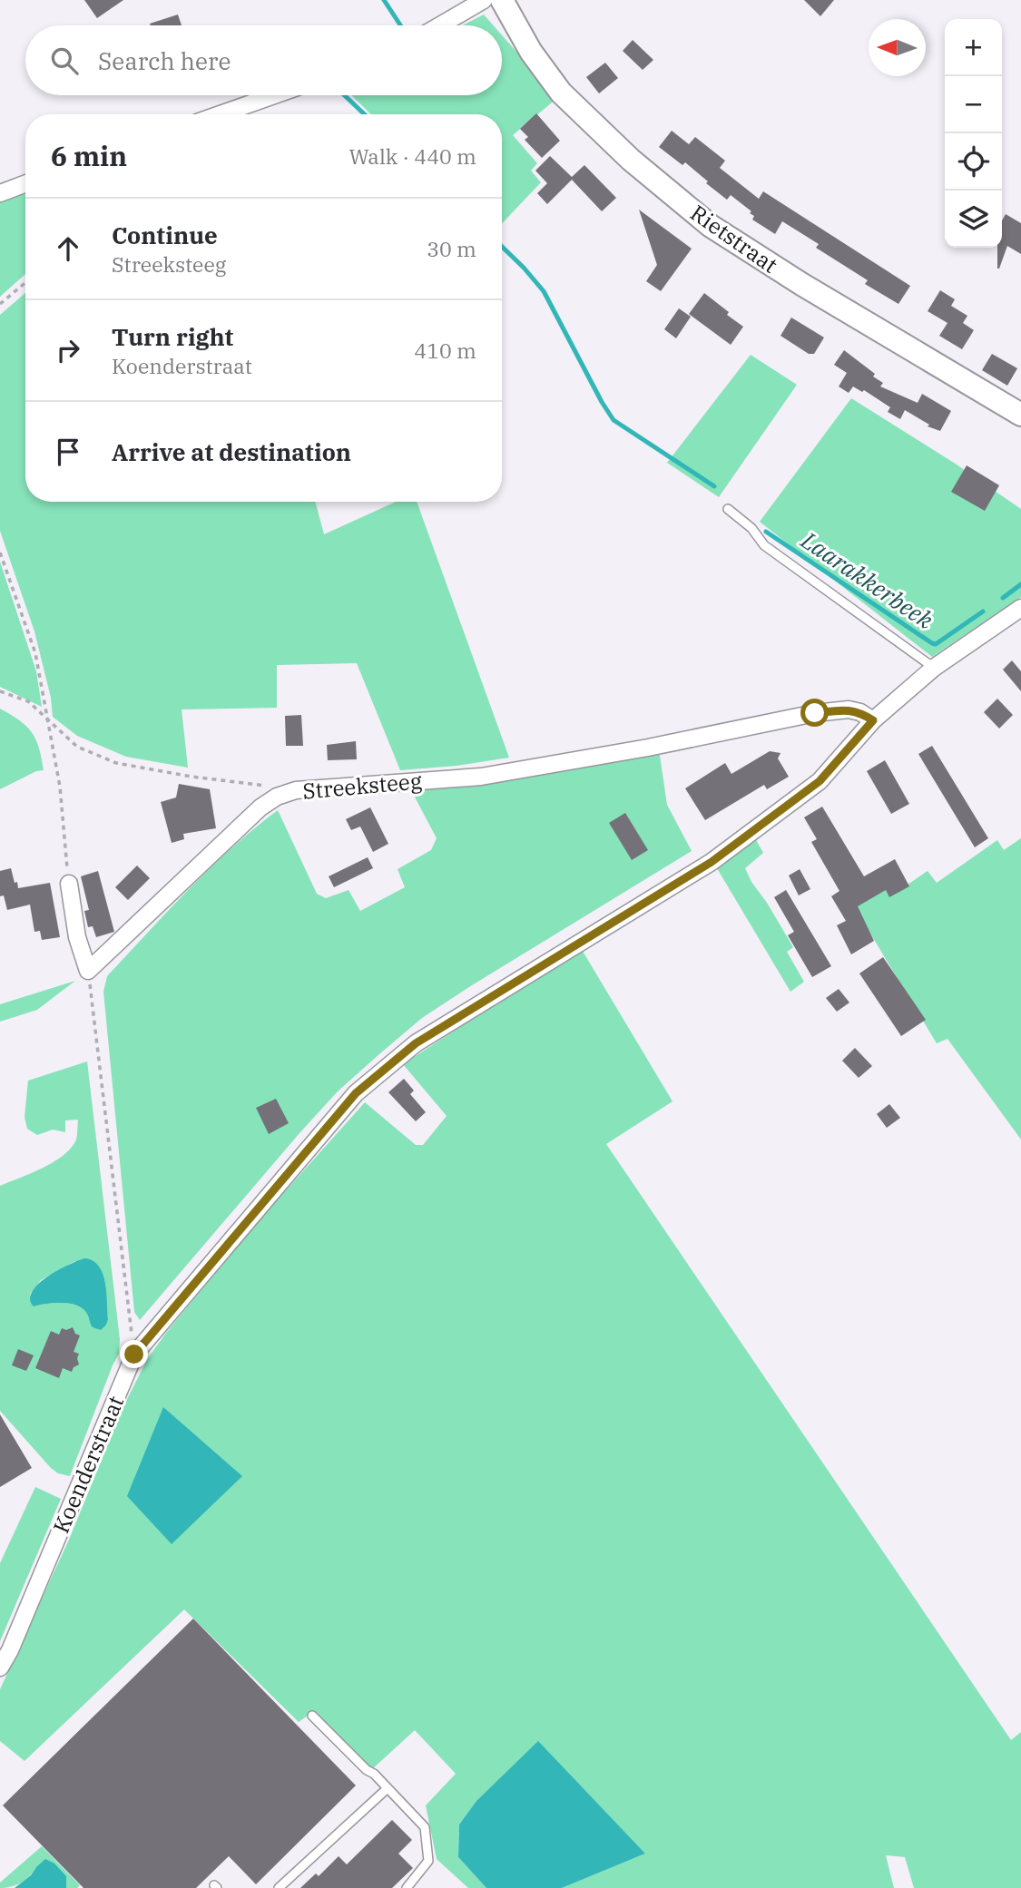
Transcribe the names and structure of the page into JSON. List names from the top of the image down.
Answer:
{
  "streets": {
    "street": ["Rietstraat", "Streeksteeg", "Koenderstraat"]
  },
  "crossings": [
    ["Streeksteeg", "Koenderstraat"]
  ],
  "water": ["Laarakkerbeek"],
  "north": "left",
  "page": {
    "map_buttons": ["+", "−"],
    "search": "Search here",
    "heading": ["6 min", "Walk · 440 m"],
    "list": [
      ["Continue", "Streeksteeg", "30 m"],
      ["Turn right", "Koenderstraat", "410 m"],
      "Arrive at destination"
    ]
  }
}
